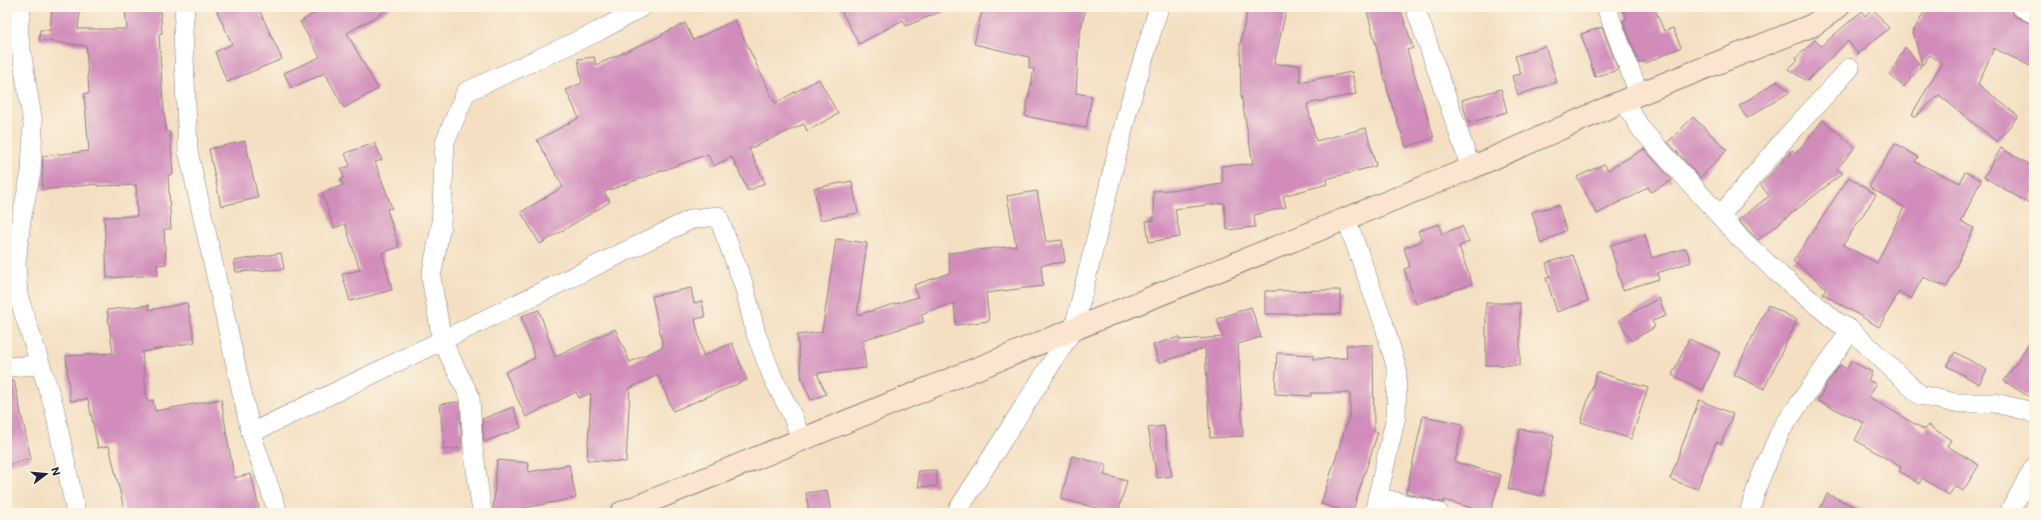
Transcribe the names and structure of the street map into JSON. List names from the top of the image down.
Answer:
{
  "north": "right"
}
